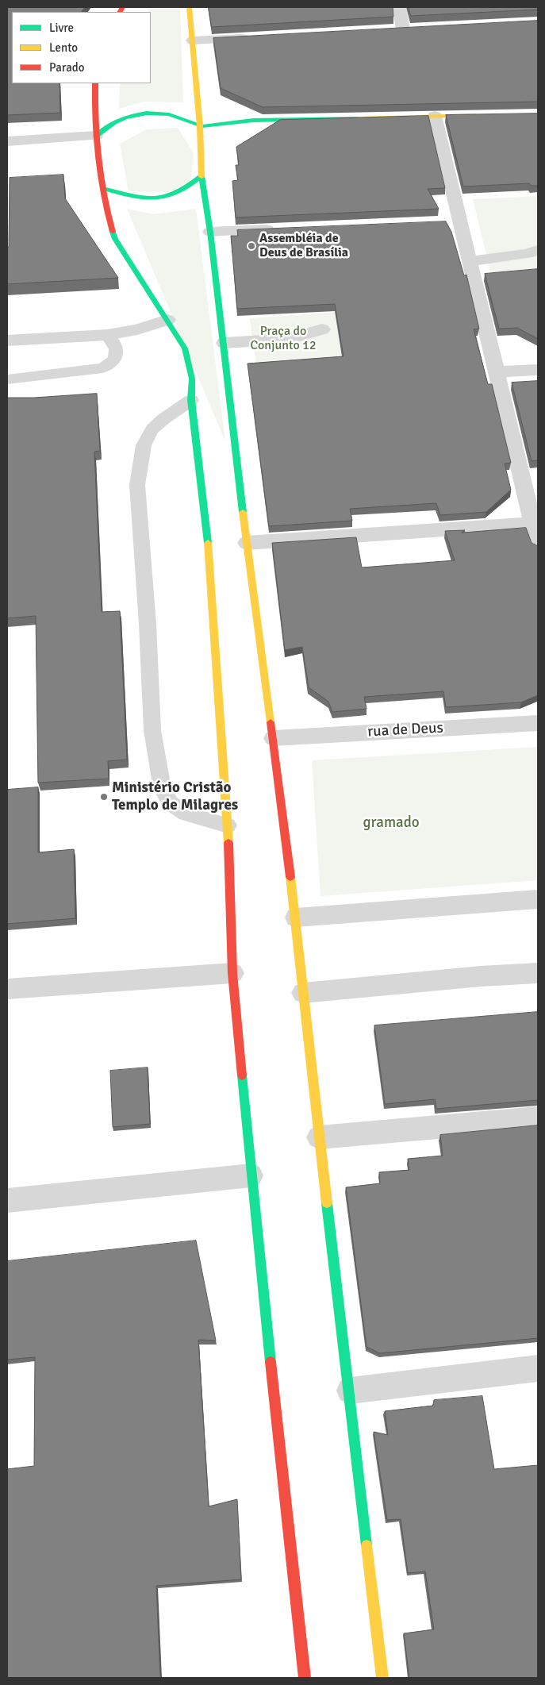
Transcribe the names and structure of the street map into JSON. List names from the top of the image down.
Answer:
{
  "streets": {
    "street": ["rua de Deus"]
  },
  "parks": ["Praça do Conjunto 12", "gramado"],
  "places": ["Assembléia de Deus de Brasília", "Ministério Cristão Templo de Milagres"],
  "legend": ["Livre", "Lento", "Parado"]
}
